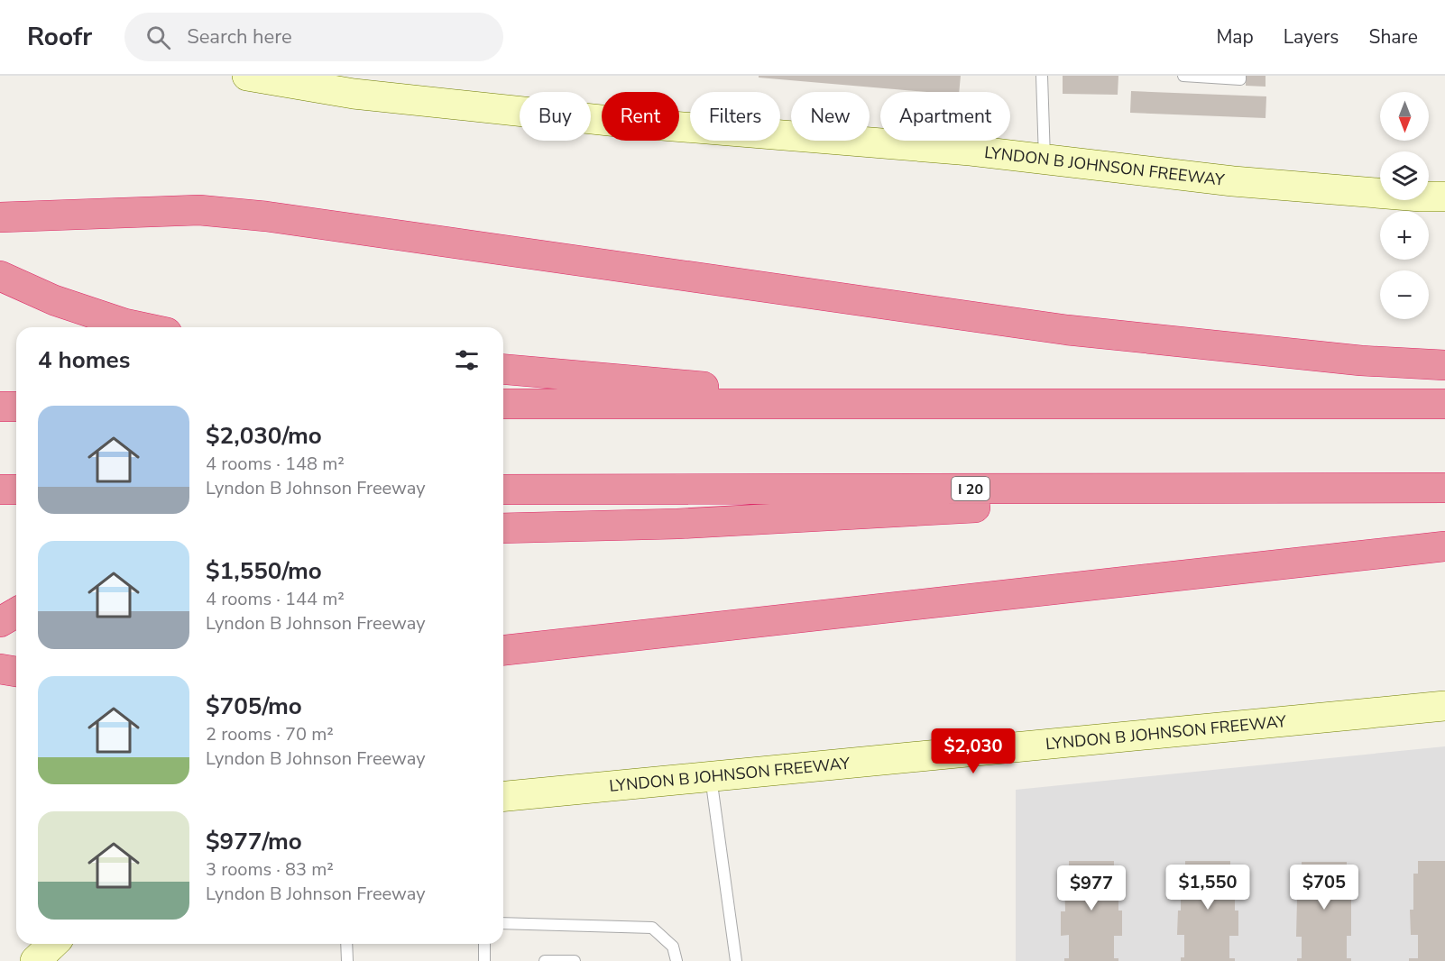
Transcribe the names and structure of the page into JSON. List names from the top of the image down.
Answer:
{
  "streets": {
    "highway": ["I 20"],
    "main road": ["LYNDON B JOHNSON FREEWAY"]
  },
  "north": "bottom",
  "page": {
    "header": "Roofr",
    "search": "Search here",
    "nav": ["Map", "Layers", "Share"],
    "map_buttons": ["+", "−"],
    "chip": [
      "Buy",
      "Rent",
      "Filters",
      "New",
      "Apartment"
    ],
    "heading": "4 homes",
    "list": [
      {
        "name": "$2,030/mo",
        "note": "4 rooms · 148 m² · Lyndon B Johnson Freeway"
      },
      {
        "name": "$1,550/mo",
        "note": "4 rooms · 144 m² · Lyndon B Johnson Freeway"
      },
      {
        "name": "$705/mo",
        "note": "2 rooms · 70 m² · Lyndon B Johnson Freeway"
      },
      {
        "name": "$977/mo",
        "note": "3 rooms · 83 m² · Lyndon B Johnson Freeway"
      }
    ],
    "price": [
      "$2,030",
      "$1,550",
      "$705",
      "$977"
    ]
  }
}
